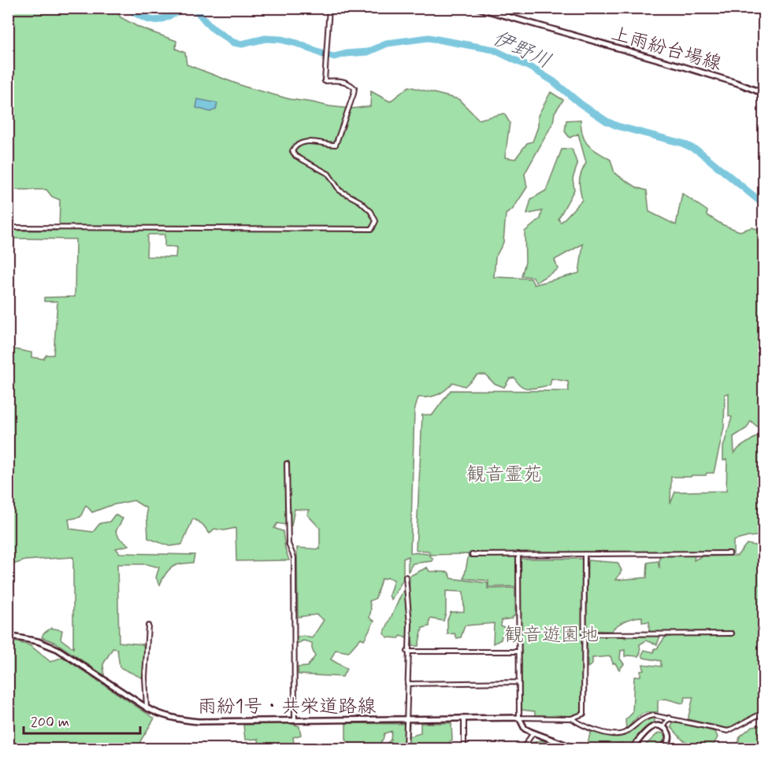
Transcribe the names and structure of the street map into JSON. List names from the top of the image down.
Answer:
{
  "streets": {
    "street": ["上雨紛台場線", "雨紛1号・共栄道路線"]
  },
  "water": ["伊野川"],
  "parks": ["観音霊苑", "観音遊園地"],
  "scale_bar": "200 m"
}
